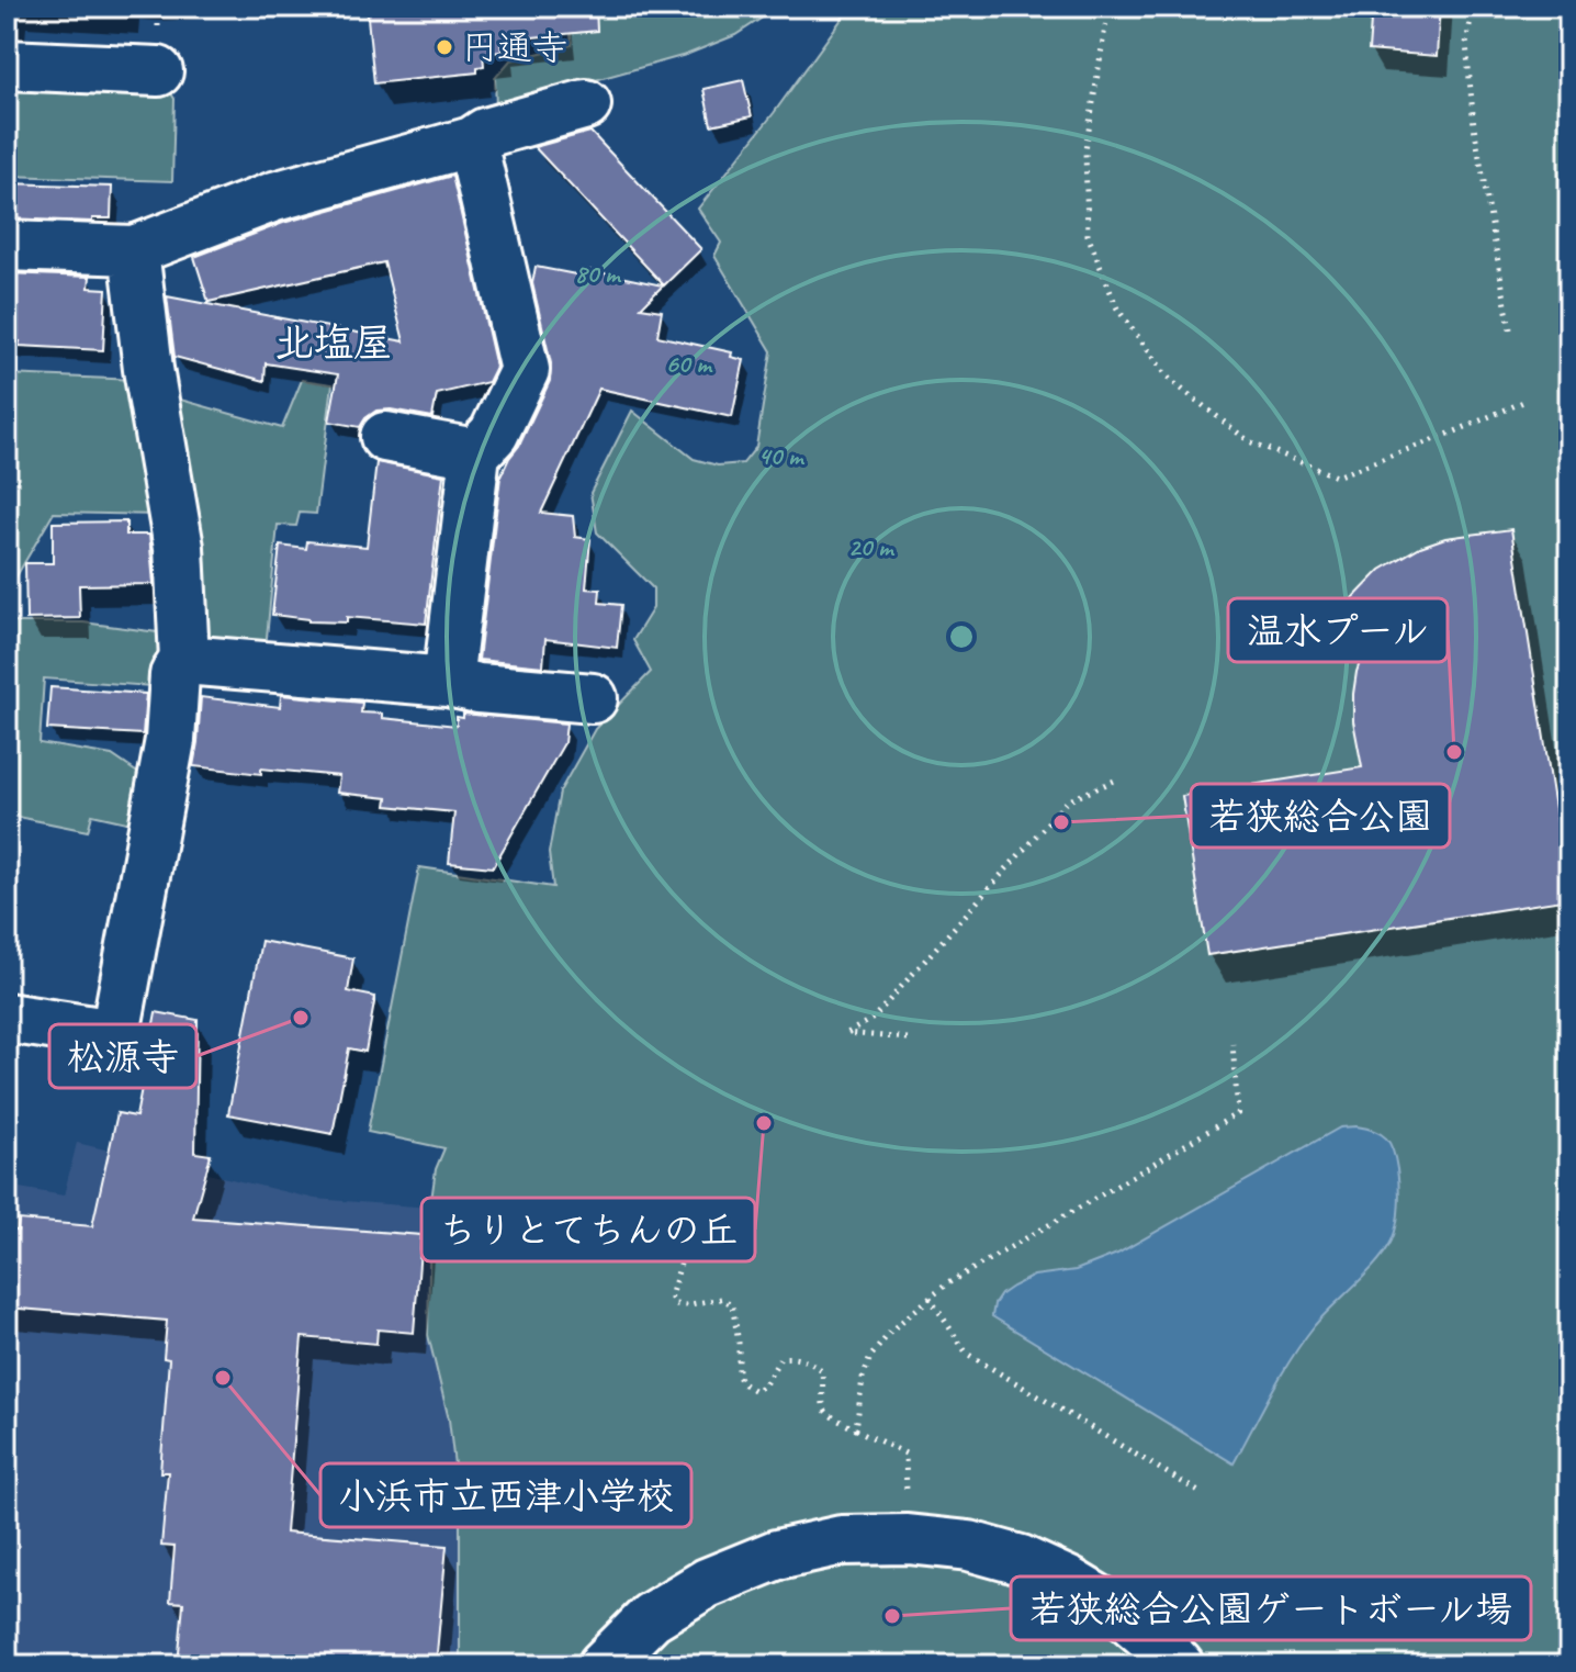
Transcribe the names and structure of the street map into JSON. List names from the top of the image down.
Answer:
{
  "districts": ["北塩屋"],
  "places": [
    "円通寺",
    "温水プール",
    "若狭総合公園",
    "松源寺",
    "ちりとてちんの丘",
    "小浜市立西津小学校",
    "若狭総合公園ゲートボール場"
  ],
  "rings": [
    "80 m",
    "60 m",
    "40 m",
    "20 m"
  ]
}
